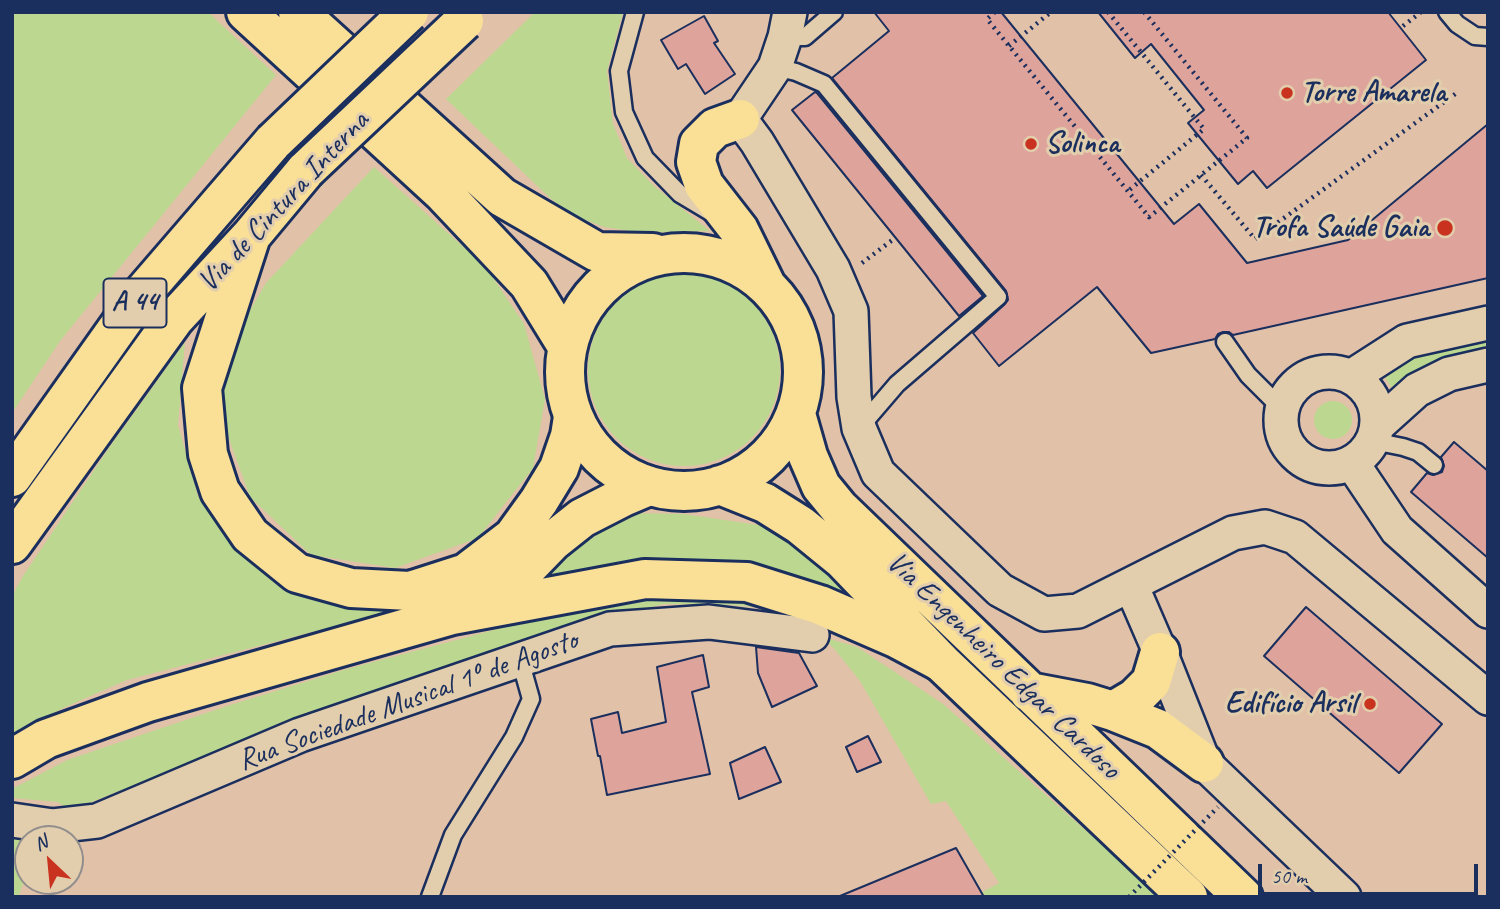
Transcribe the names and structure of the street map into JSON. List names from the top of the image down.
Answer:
{
  "streets": {
    "main road": ["Via de Cintura Interna", "A 44", "Via Engenheiro Edgar Cardoso"],
    "street": ["Rua Sociedade Musical 1º de Agosto"]
  },
  "places": [
    "Torre Amarela",
    "Solinca",
    "Trofa Saúde Gaia",
    "Edifício Arsil"
  ],
  "scale_bar": "50 m",
  "north": "top left"
}
